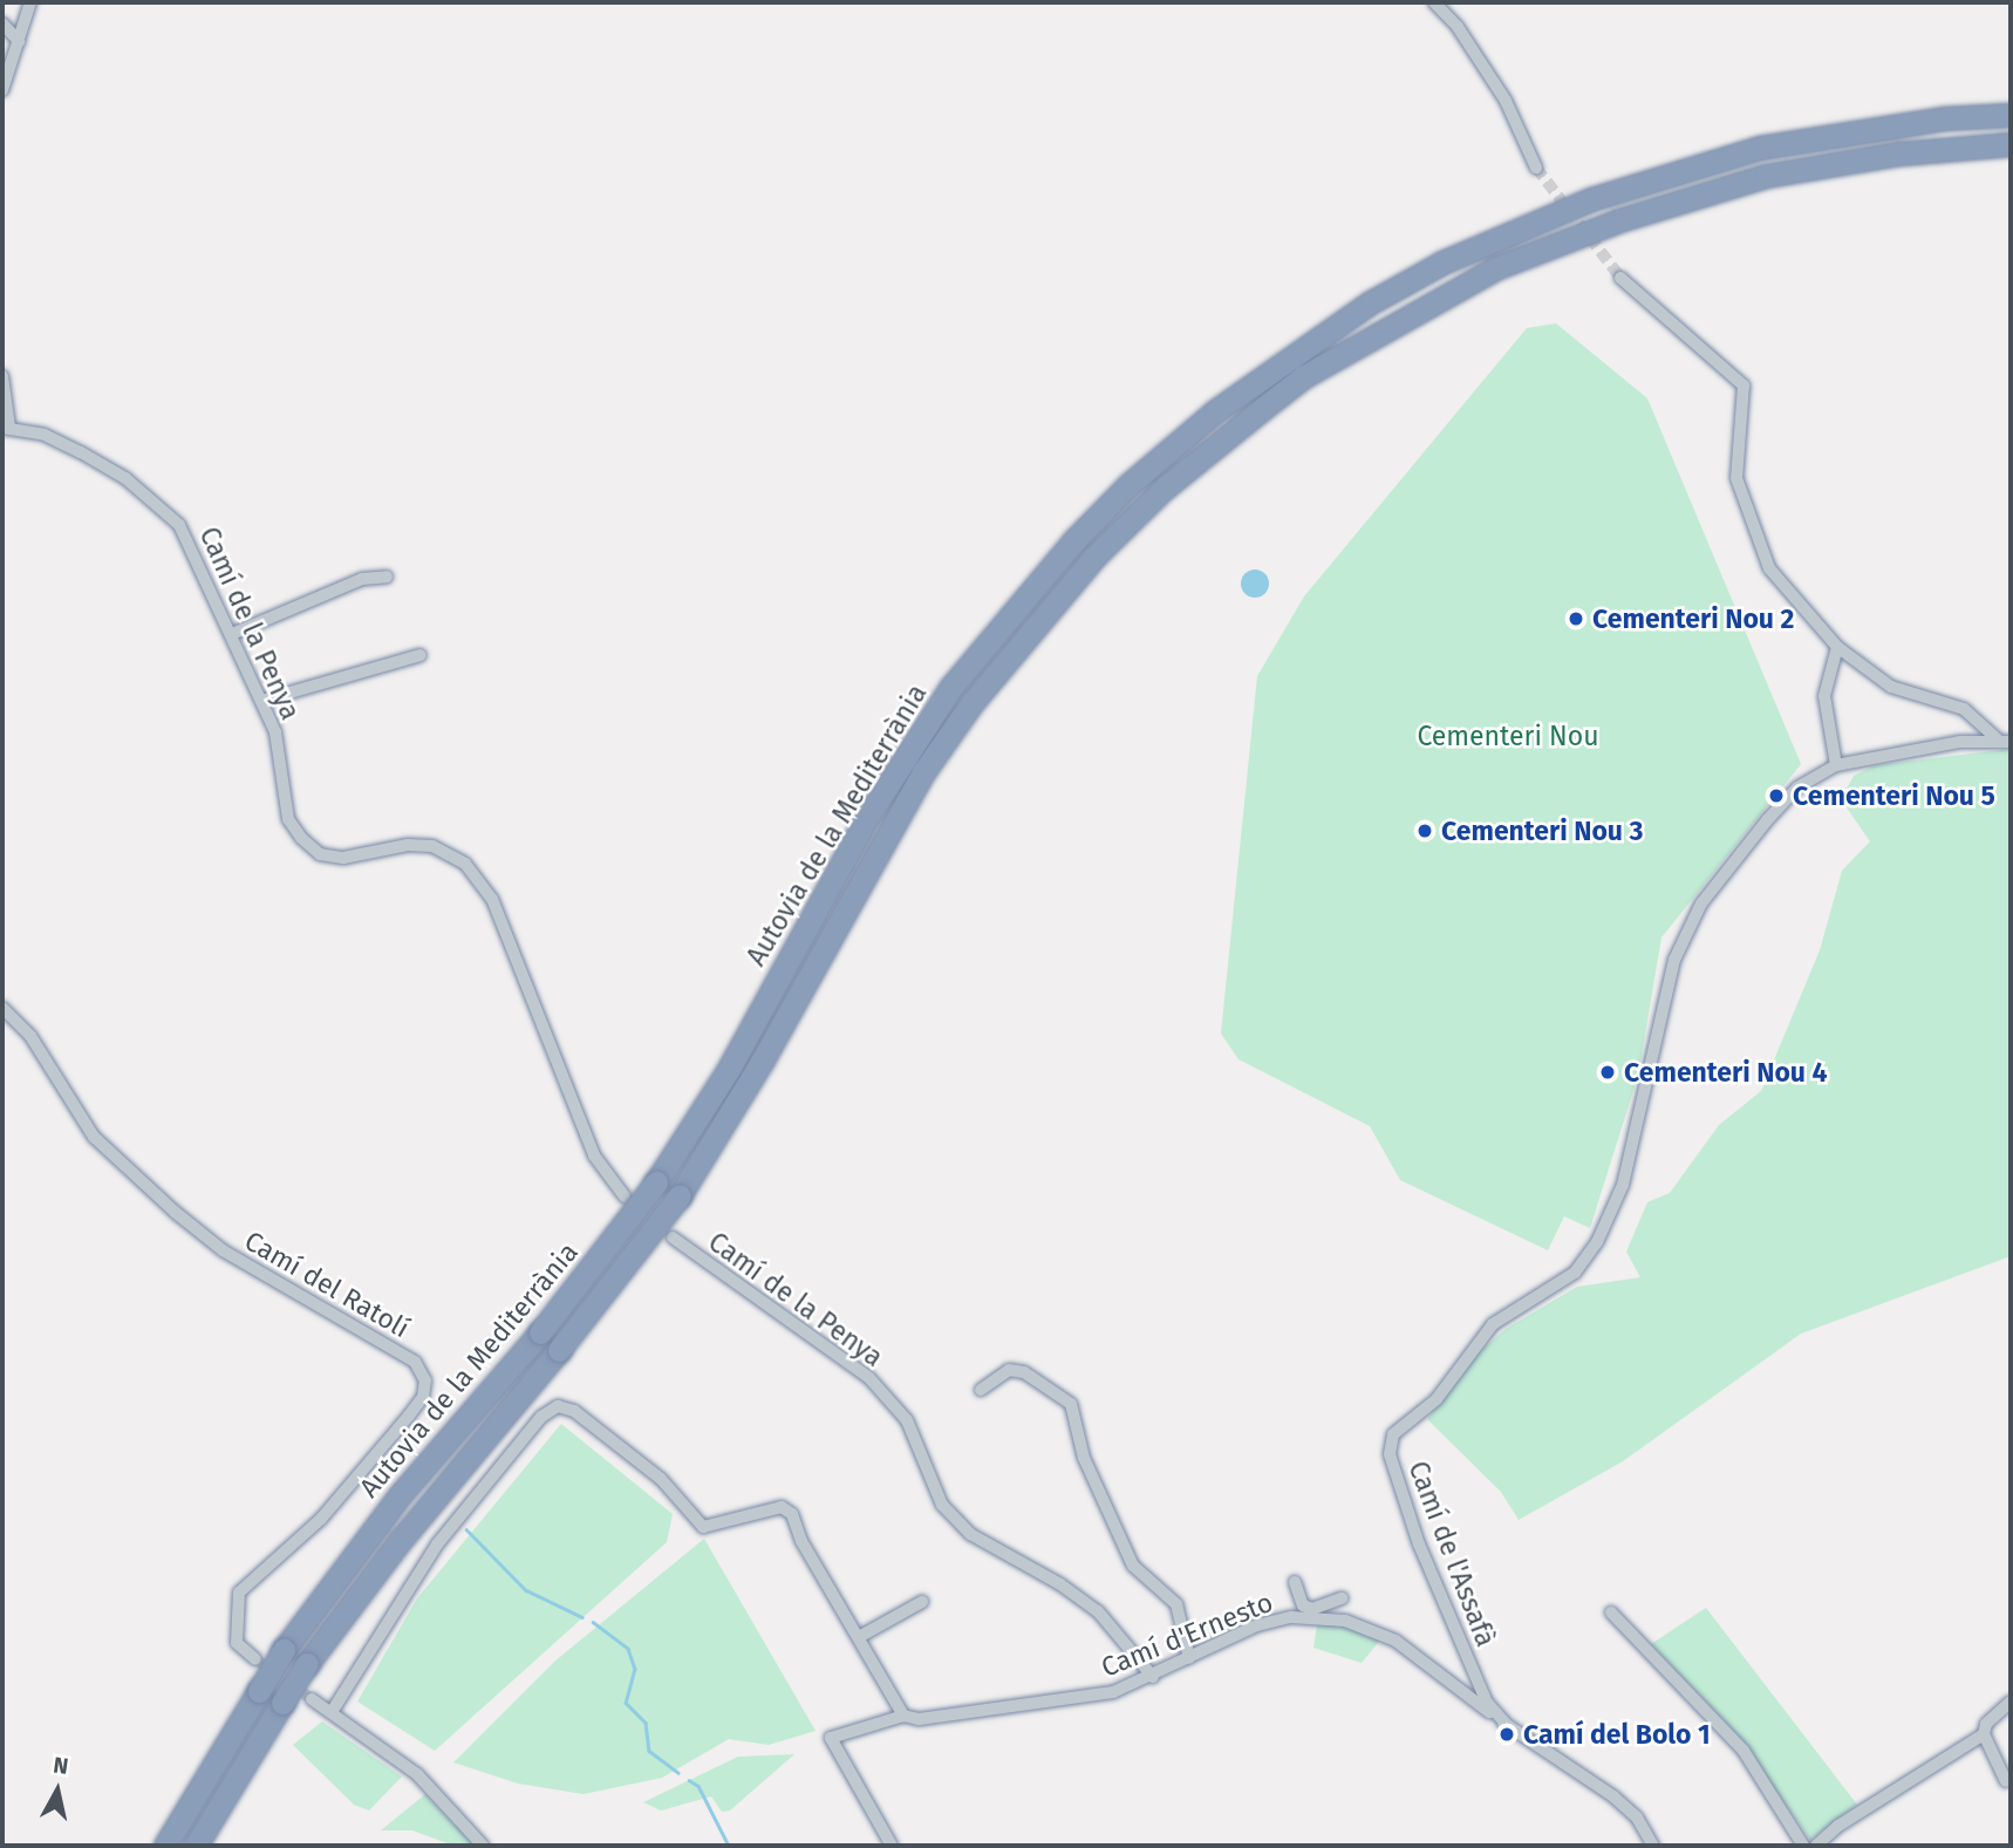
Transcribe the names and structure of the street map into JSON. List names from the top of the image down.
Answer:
{
  "streets": {
    "highway": ["Autovia de la Mediterrània"],
    "street": [
      "Camí de la Penya",
      "Camí del Ratolí",
      "Camí de l'Assafà",
      "Camí d'Ernesto"
    ]
  },
  "crossings": [
    ["Camí de la Penya", "Camí d'Ernesto"],
    ["Camí de l'Assafà", "Camí d'Ernesto"]
  ],
  "parks": ["Cementeri Nou"],
  "places": [
    "Cementeri Nou 2",
    "Cementeri Nou 5",
    "Cementeri Nou 3",
    "Cementeri Nou 4",
    "Camí del Bolo 1"
  ],
  "north": "top"
}
